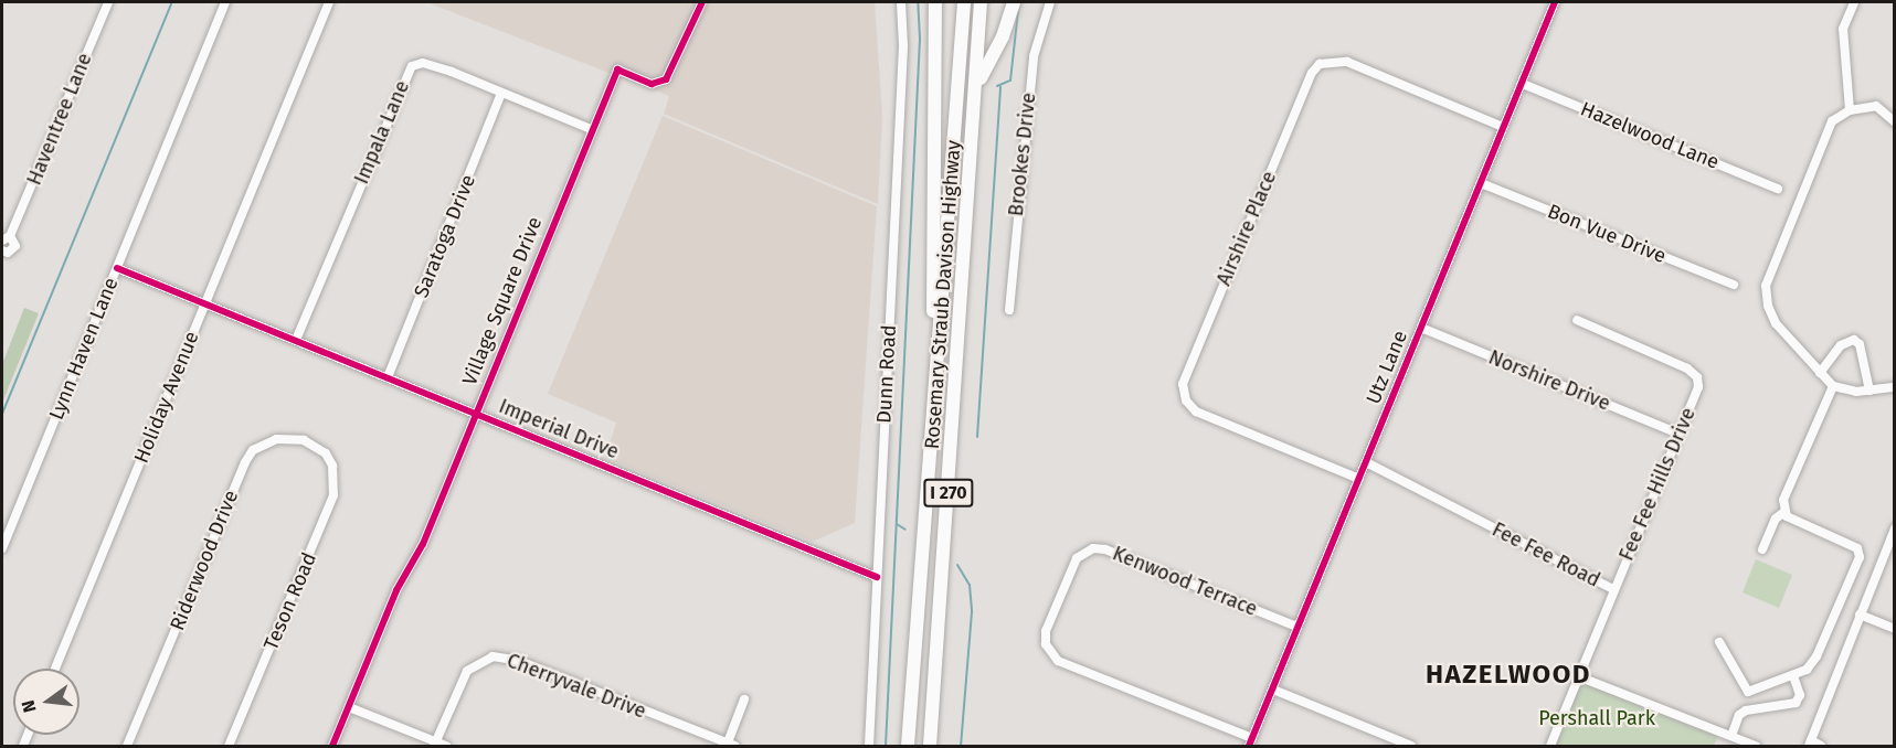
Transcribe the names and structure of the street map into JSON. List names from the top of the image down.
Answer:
{
  "streets": {
    "highway": ["Rosemary Straub Davison Highway", "I 270"],
    "street": [
      "Haventree Lane",
      "Impala Lane",
      "Hazelwood Lane",
      "Brookes Drive",
      "Airshire Place",
      "Bon Vue Drive",
      "Saratoga Drive",
      "Village Square Drive",
      "Lynn Haven Lane",
      "Utz Lane",
      "Dunn Road",
      "Norshire Drive",
      "Holiday Avenue",
      "Imperial Drive",
      "Fee Fee Hills Drive",
      "Fee Fee Road",
      "Riderwood Drive",
      "Kenwood Terrace",
      "Teson Road",
      "Cherryvale Drive"
    ]
  },
  "crossings": [
    ["Impala Lane", "Saratoga Drive"],
    ["Impala Lane", "Village Square Drive"],
    ["Impala Lane", "Imperial Drive"],
    ["Hazelwood Lane", "Utz Lane"],
    ["Airshire Place", "Utz Lane"],
    ["Bon Vue Drive", "Utz Lane"],
    ["Saratoga Drive", "Imperial Drive"],
    ["Village Square Drive", "Imperial Drive"],
    ["Lynn Haven Lane", "Imperial Drive"],
    ["Utz Lane", "Norshire Drive"],
    ["Utz Lane", "Fee Fee Road"],
    ["Utz Lane", "Kenwood Terrace"],
    ["Dunn Road", "Imperial Drive"],
    ["Norshire Drive", "Fee Fee Hills Drive"],
    ["Holiday Avenue", "Imperial Drive"],
    ["Fee Fee Hills Drive", "Fee Fee Road"],
    ["Riderwood Drive", "Teson Road"]
  ],
  "districts": ["HAZELWOOD"],
  "parks": ["Pershall Park"],
  "north": "left"
}
